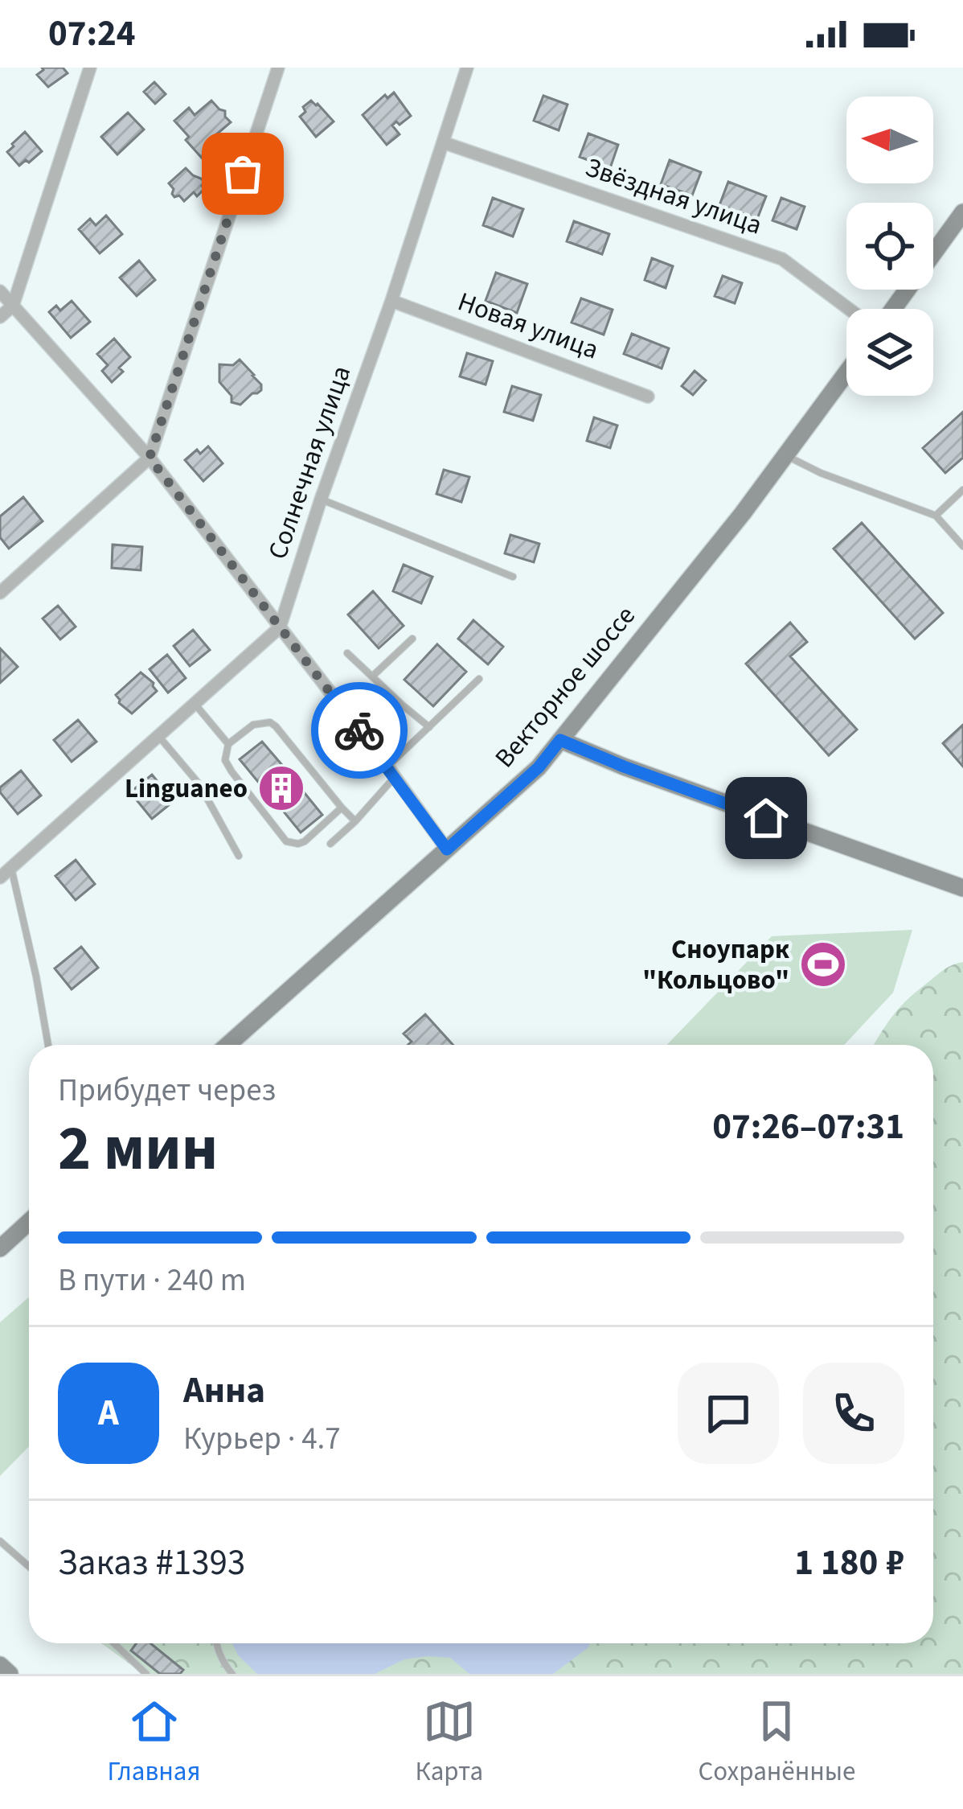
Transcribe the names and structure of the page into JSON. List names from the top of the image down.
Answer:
{
  "streets": {
    "main road": ["Векторное шоссе"],
    "street": ["Звёздная улица", "Новая улица", "Солнечная улица"]
  },
  "crossings": [
    ["Звёздная улица", "Солнечная улица"],
    ["Новая улица", "Солнечная улица"]
  ],
  "places": {
    "building": ["Linguaneo"],
    "sports": ["Сноупарк \"Кольцово\""]
  },
  "north": "left",
  "page": {
    "status": "07:24",
    "heading": ["2 мин", "Прибудет через", "07:26–07:31"],
    "panel": [
      "Анна",
      "Курьер · 4.7",
      "Заказ #1393",
      "1 180 ₽"
    ],
    "bar": "В пути · 240 m",
    "round": "А",
    "tabs": ["Главная", "Карта", "Сохранённые"]
  }
}
